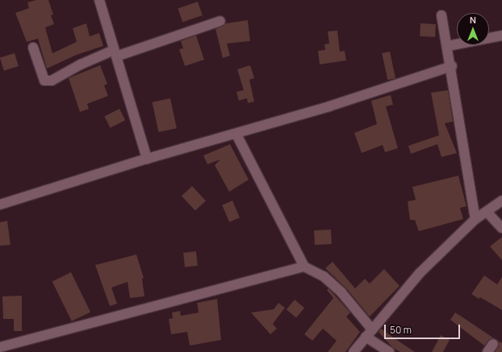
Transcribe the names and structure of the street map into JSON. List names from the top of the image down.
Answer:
{
  "scale_bar": "50 m",
  "north": "top"
}
